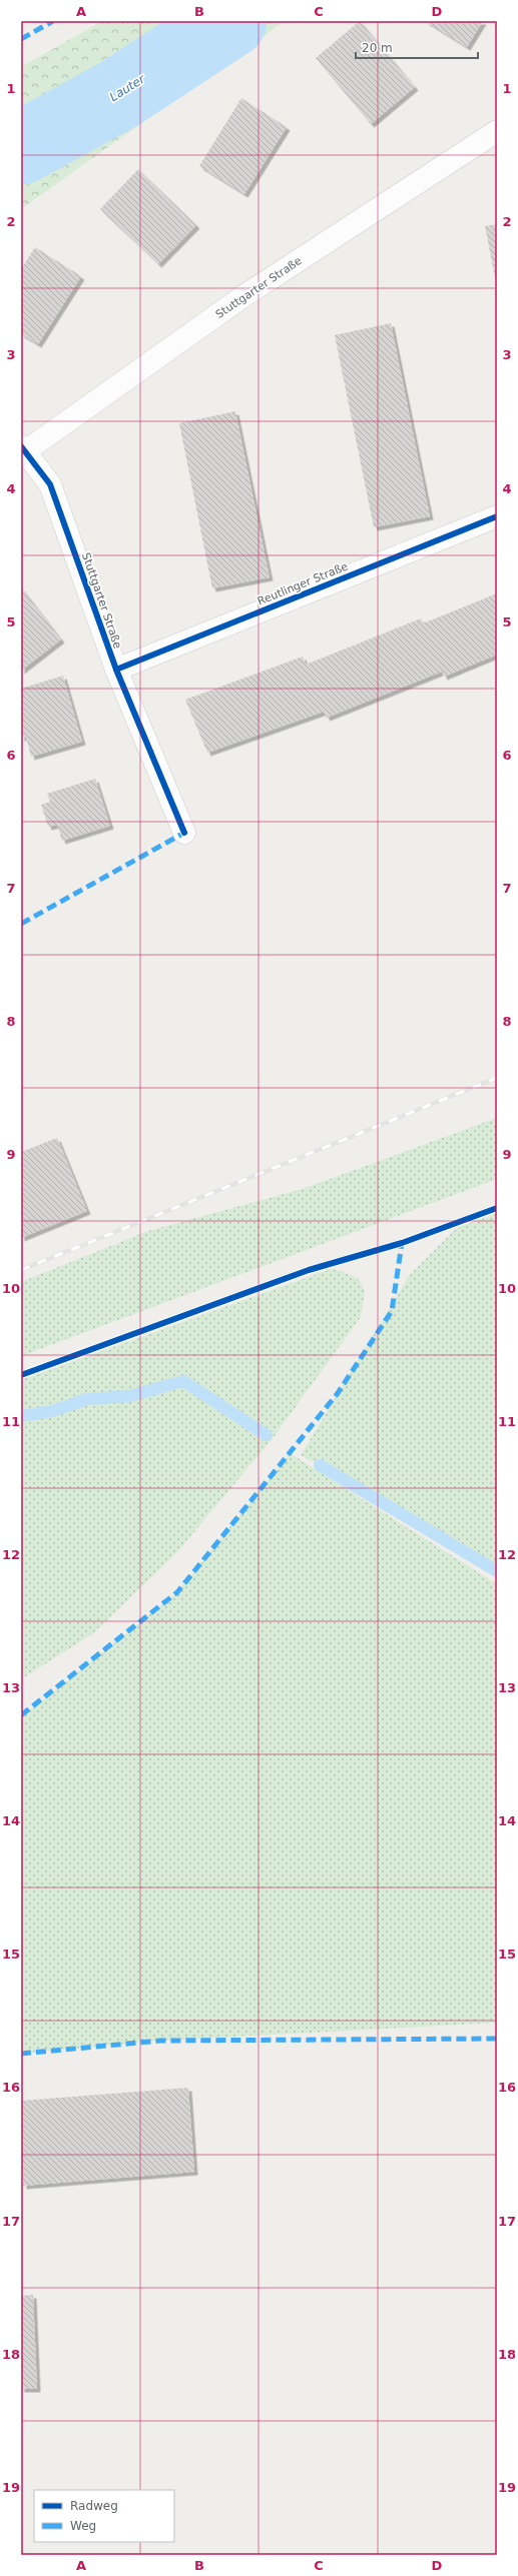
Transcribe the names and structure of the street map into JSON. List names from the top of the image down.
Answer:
{
  "streets": {
    "street": ["Stuttgarter Straße", "Reutlinger Straße"]
  },
  "crossings": [
    ["Stuttgarter Straße", "Reutlinger Straße"]
  ],
  "water": ["Lauter"],
  "legend": ["Radweg", "Weg"],
  "scale_bar": "20 m",
  "grid": {
    "columns": [
      "A",
      "B",
      "C",
      "D"
    ],
    "rows": [
      "1",
      "2",
      "3",
      "4",
      "5",
      "6",
      "7",
      "8",
      "9",
      "10",
      "11",
      "12",
      "13",
      "14",
      "15",
      "16",
      "17",
      "18",
      "19"
    ]
  }
}
